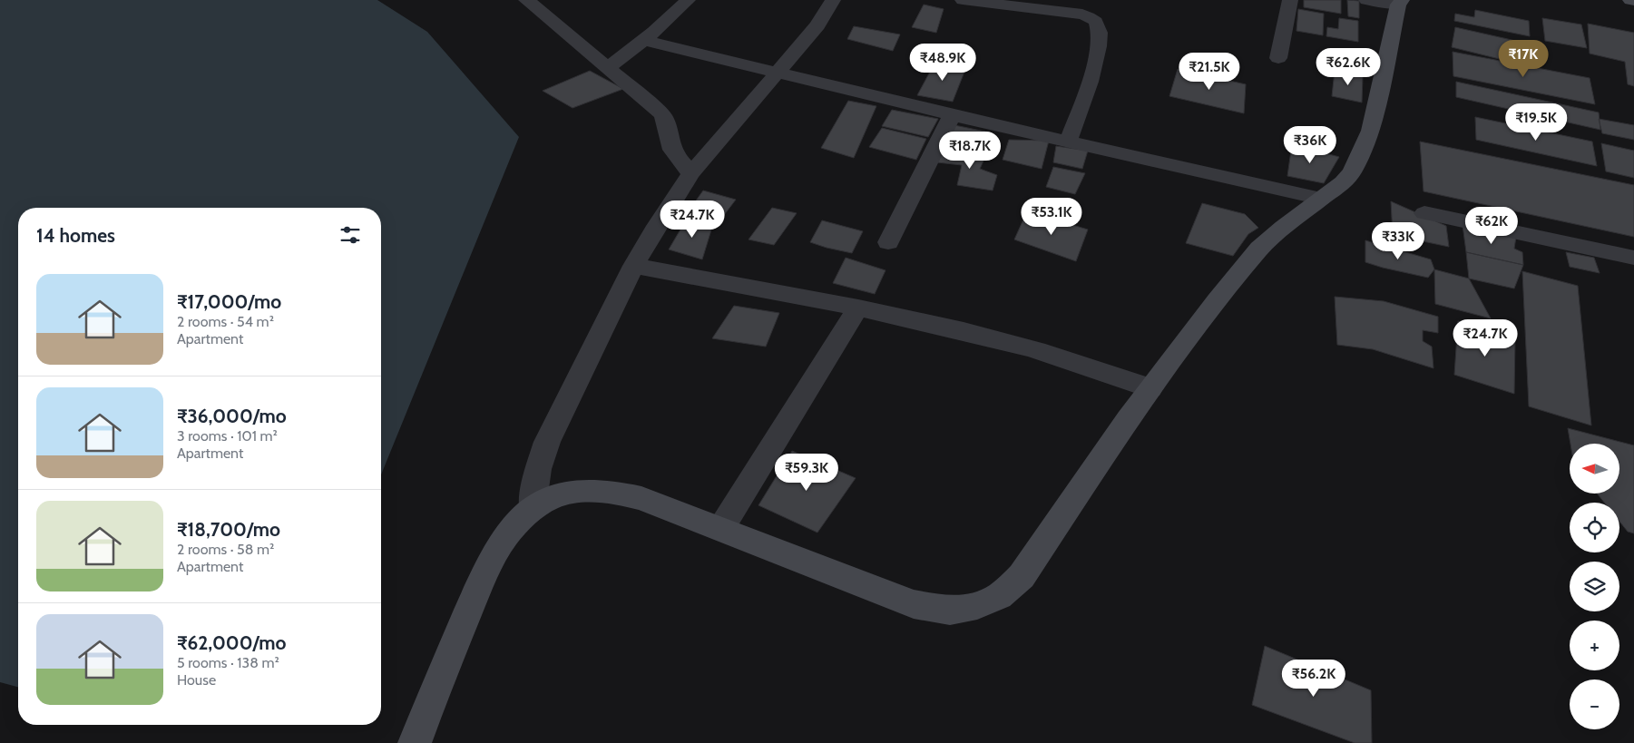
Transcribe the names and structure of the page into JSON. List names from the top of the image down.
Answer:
{
  "north": "left",
  "page": {
    "price": [
      "₹17K",
      "₹48.9K",
      "₹62.6K",
      "₹21.5K",
      "₹19.5K",
      "₹36K",
      "₹18.7K",
      "₹53.1K",
      "₹24.7K",
      "₹62K",
      "₹33K",
      "₹24.7K",
      "₹59.3K",
      "₹56.2K"
    ],
    "heading": "14 homes",
    "list": [
      {
        "name": "₹17,000/mo",
        "note": "2 rooms · 54 m² · Apartment"
      },
      {
        "name": "₹36,000/mo",
        "note": "3 rooms · 101 m² · Apartment"
      },
      {
        "name": "₹18,700/mo",
        "note": "2 rooms · 58 m² · Apartment"
      },
      {
        "name": "₹62,000/mo",
        "note": "5 rooms · 138 m² · House"
      }
    ],
    "map_buttons": ["+", "−"]
  }
}
